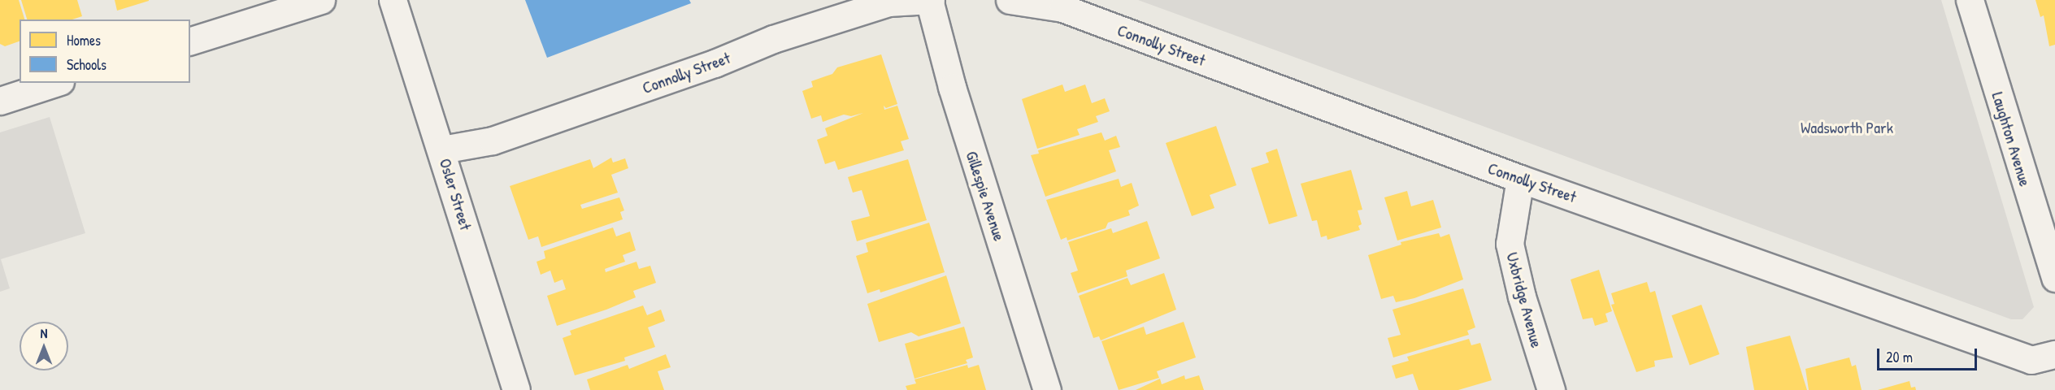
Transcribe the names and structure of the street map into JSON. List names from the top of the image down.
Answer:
{
  "streets": {
    "street": [
      "Connolly Street",
      "Laughton Avenue",
      "Osler Street",
      "Gillespie Avenue",
      "Uxbridge Avenue"
    ]
  },
  "crossings": [
    ["Connolly Street", "Osler Street"],
    ["Connolly Street", "Gillespie Avenue"],
    ["Connolly Street", "Uxbridge Avenue"]
  ],
  "parks": ["Wadsworth Park"],
  "legend": ["Homes", "Schools"],
  "scale_bar": "20 m",
  "north": "top"
}
